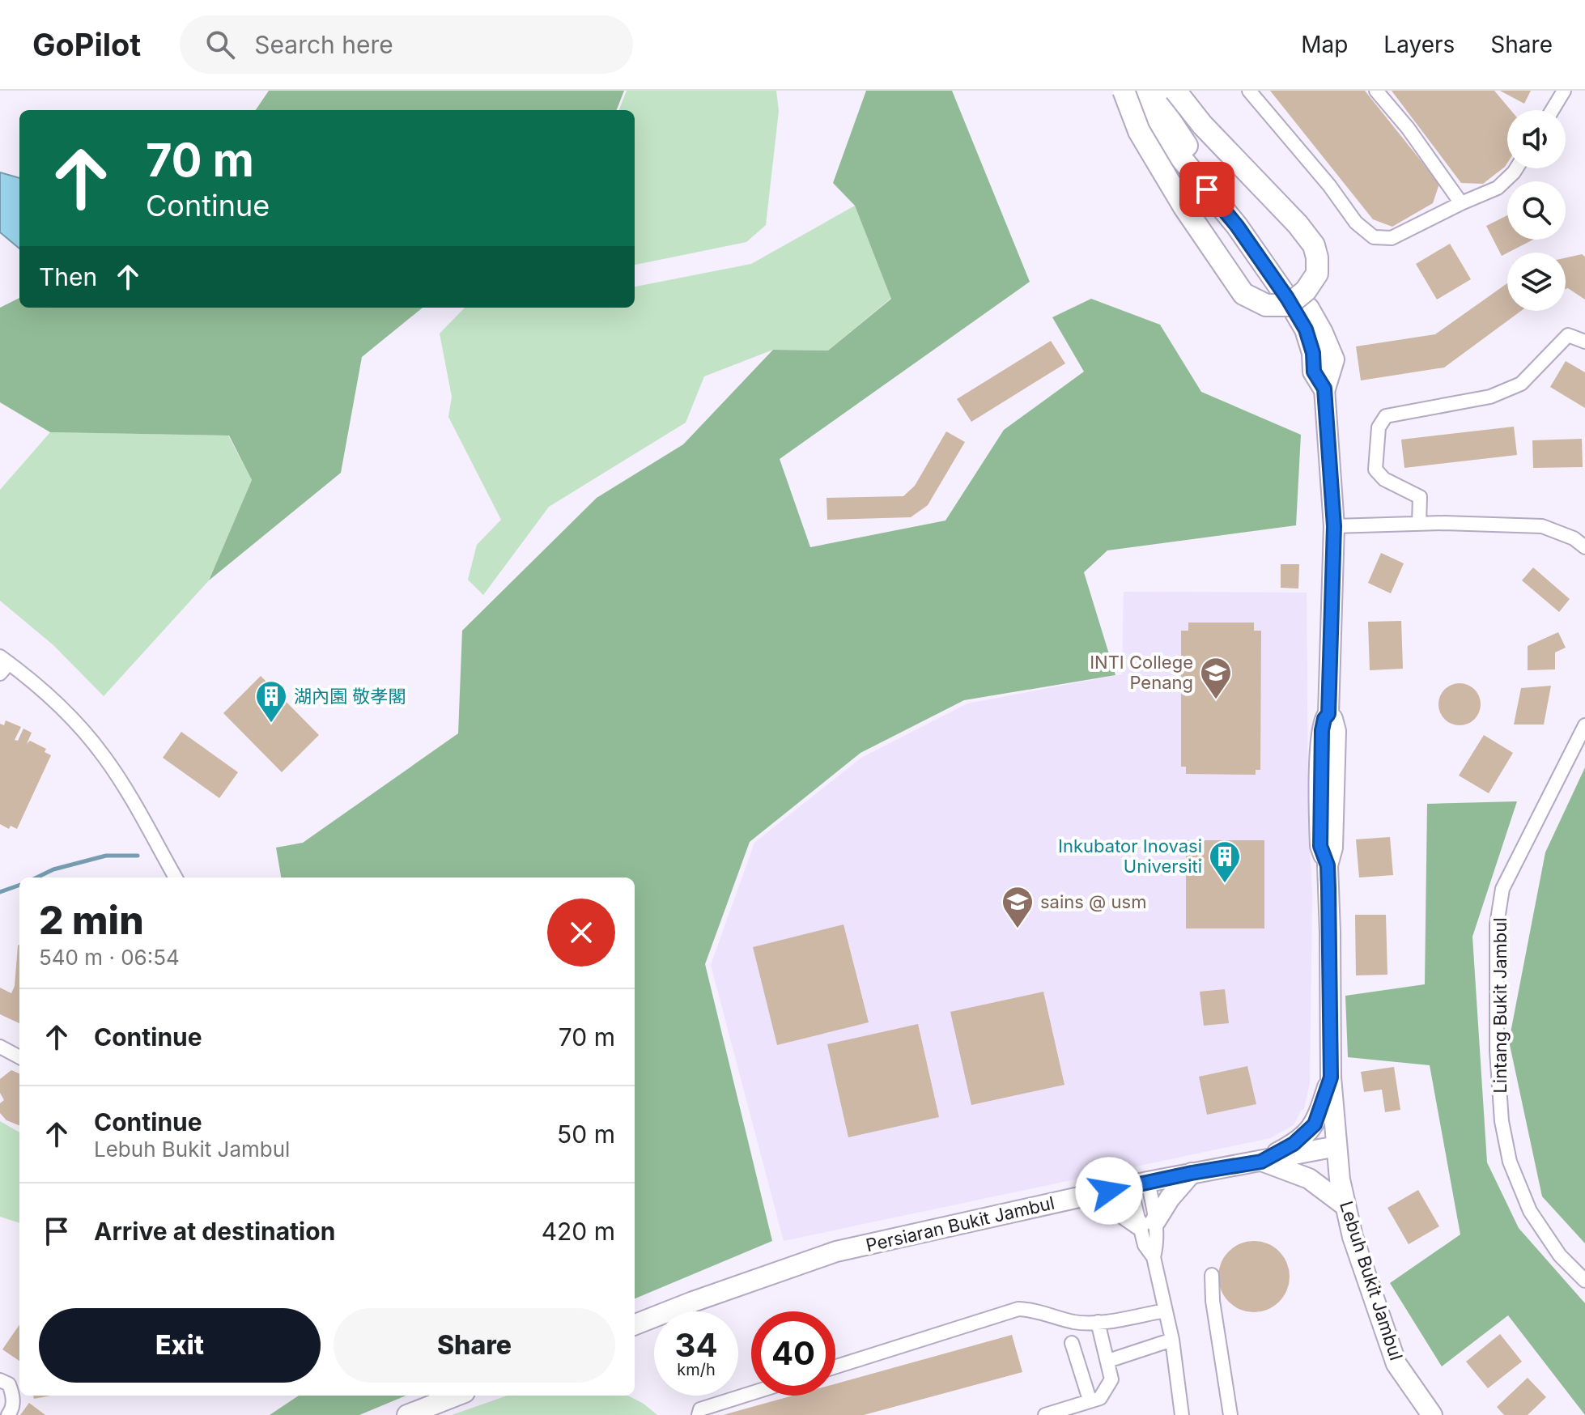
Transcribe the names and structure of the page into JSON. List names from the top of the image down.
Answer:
{
  "streets": {
    "main road": ["Persiaran Bukit Jambul", "Lebuh Bukit Jambul"],
    "street": ["Lintang Bukit Jambul"]
  },
  "crossings": [
    ["Persiaran Bukit Jambul", "Lebuh Bukit Jambul"]
  ],
  "places": {
    "school or university": ["INTI College Penang", "sains @ usm"],
    "building": ["湖內園 敬孝閣", "Inkubator Inovasi Universiti"]
  },
  "page": {
    "header": "GoPilot",
    "search": "Search here",
    "nav": ["Map", "Layers", "Share"],
    "turn": ["70 m", "Continue"],
    "then": "Then",
    "heading": ["2 min", "540 m · 06:54"],
    "list": [
      {
        "name": "Continue",
        "value": "70 m"
      },
      {
        "name": "Continue",
        "note": "Lebuh Bukit Jambul",
        "value": "50 m"
      },
      {
        "name": "Arrive at destination",
        "value": "420 m"
      }
    ],
    "buttons": ["Exit", "Share"],
    "speed": "34 km/h",
    "limit": "40"
  }
}
